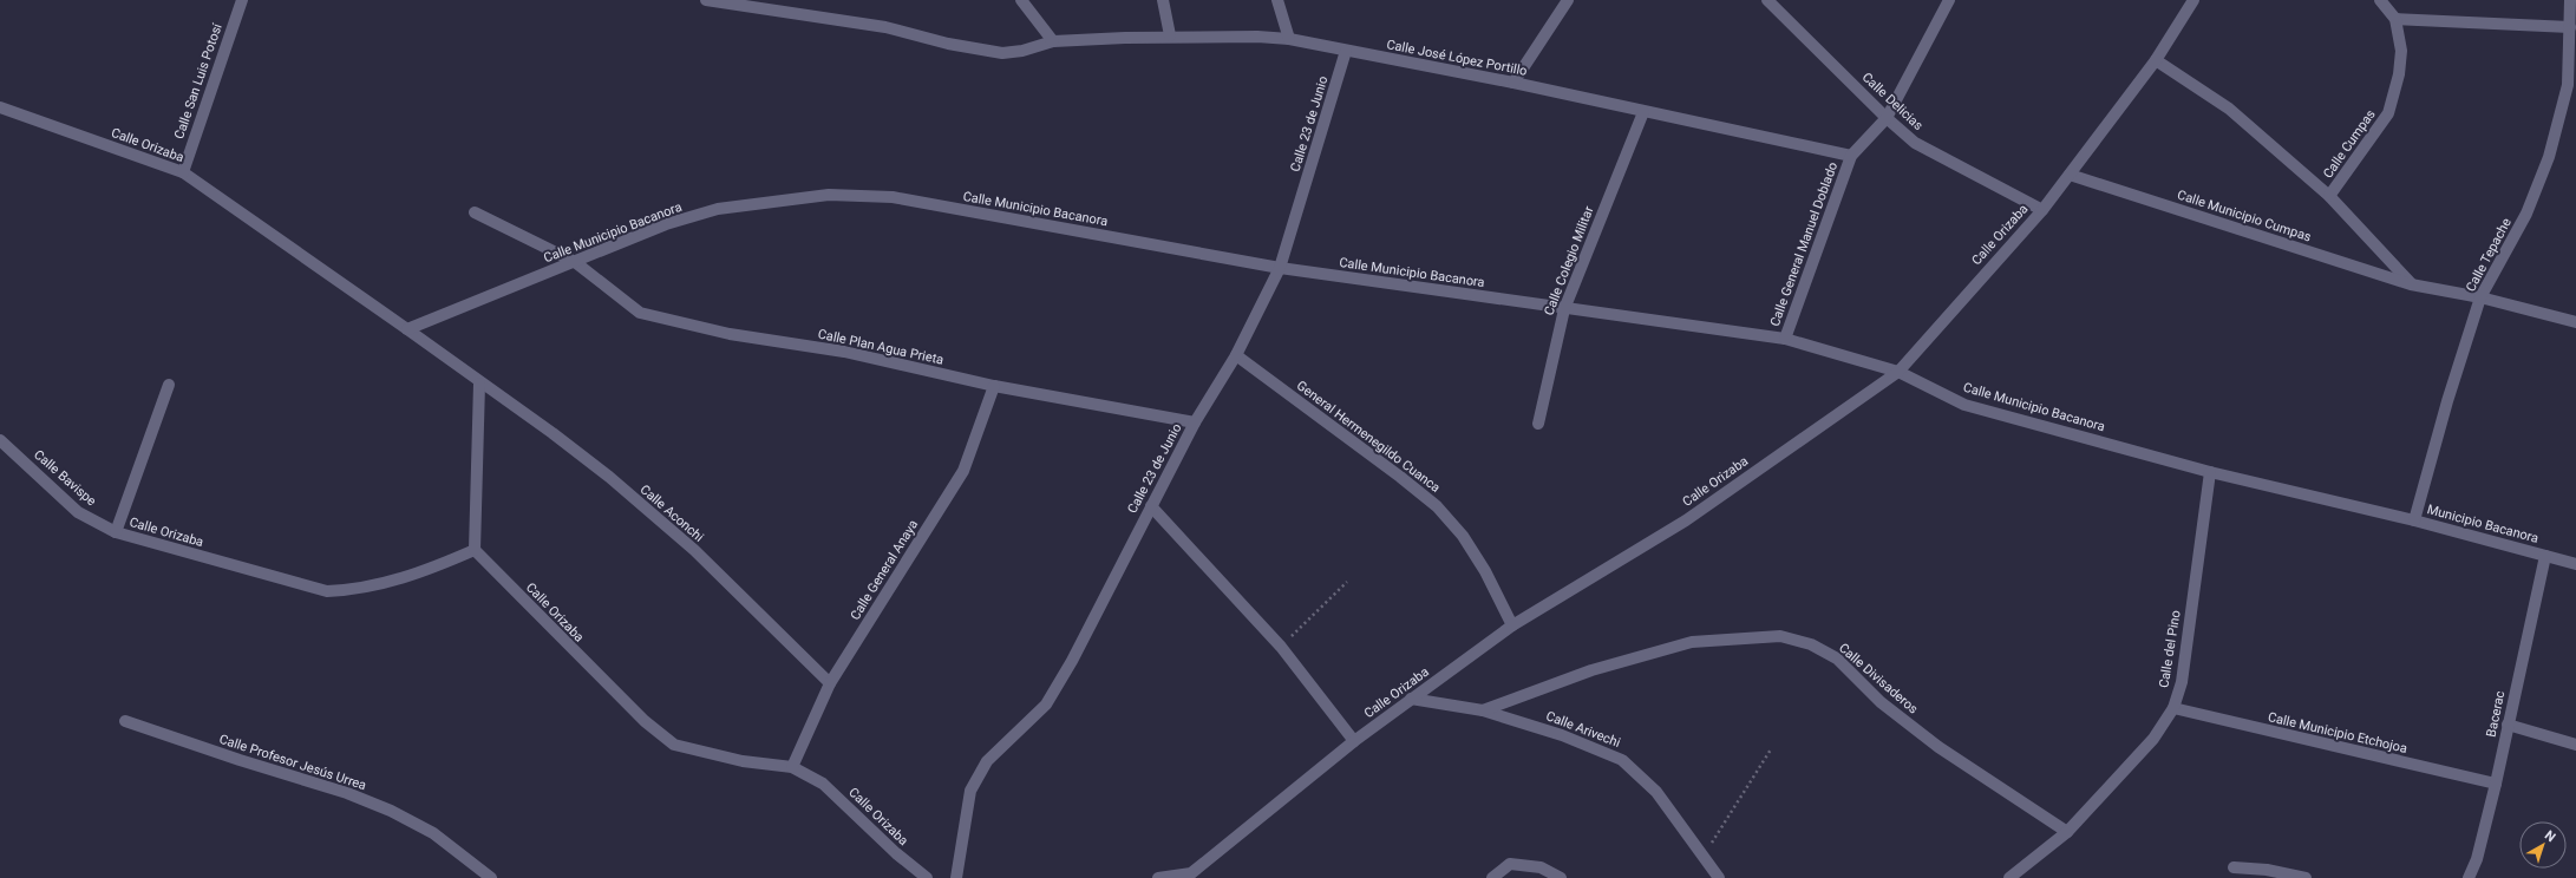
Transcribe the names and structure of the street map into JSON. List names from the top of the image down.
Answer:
{
  "streets": {
    "street": [
      "Calle José López Portillo",
      "Calle San Luis Potosí",
      "Calle Delicias",
      "Calle 23 de Junio",
      "Calle Cumpas",
      "Calle Orizaba",
      "Calle Municipio Bacanora",
      "Calle Municipio Cumpas",
      "Calle General Manuel Doblado",
      "Calle Tepache",
      "Calle Colegio Militar",
      "Calle Plan Agua Prieta",
      "General Hermenegildo Cuanca",
      "Calle Bavispe",
      "Calle Aconchi",
      "Municipio Bacanora",
      "Calle General Anaya",
      "Calle del Pino",
      "Calle Divisaderos",
      "Bacerac",
      "Calle Arivechi",
      "Calle Municipio Etchojoa",
      "Calle Profesor Jesús Urrea"
    ]
  },
  "crossings": [
    ["Calle José López Portillo", "Calle 23 de Junio"],
    ["Calle José López Portillo", "Calle General Manuel Doblado"],
    ["Calle José López Portillo", "Calle Colegio Militar"],
    ["Calle San Luis Potosí", "Calle Orizaba"],
    ["Calle Delicias", "Calle Orizaba"],
    ["Calle Delicias", "Calle General Manuel Doblado"],
    ["Calle 23 de Junio", "Calle Municipio Bacanora"],
    ["Calle 23 de Junio", "Calle Plan Agua Prieta"],
    ["Calle 23 de Junio", "General Hermenegildo Cuanca"],
    ["Calle Orizaba", "Calle Municipio Bacanora"],
    ["Calle Orizaba", "Calle Municipio Cumpas"],
    ["Calle Orizaba", "General Hermenegildo Cuanca"],
    ["Calle Orizaba", "Calle Bavispe"],
    ["Calle Orizaba", "Calle Aconchi"],
    ["Calle Orizaba", "Calle General Anaya"],
    ["Calle Orizaba", "Calle Arivechi"],
    ["Calle Municipio Bacanora", "Calle General Manuel Doblado"],
    ["Calle Municipio Bacanora", "Calle Tepache"],
    ["Calle Municipio Bacanora", "Calle Colegio Militar"],
    ["Calle Municipio Bacanora", "Calle Plan Agua Prieta"],
    ["Calle Municipio Bacanora", "Municipio Bacanora"],
    ["Calle Municipio Bacanora", "Calle del Pino"],
    ["Calle Municipio Cumpas", "Calle Tepache"],
    ["Calle Tepache", "Municipio Bacanora"],
    ["Calle Plan Agua Prieta", "Calle General Anaya"],
    ["Calle Aconchi", "Calle General Anaya"],
    ["Municipio Bacanora", "Bacerac"],
    ["Calle del Pino", "Calle Divisaderos"],
    ["Calle del Pino", "Calle Municipio Etchojoa"],
    ["Calle Divisaderos", "Calle Arivechi"],
    ["Bacerac", "Calle Municipio Etchojoa"]
  ],
  "north": "top right"
}
